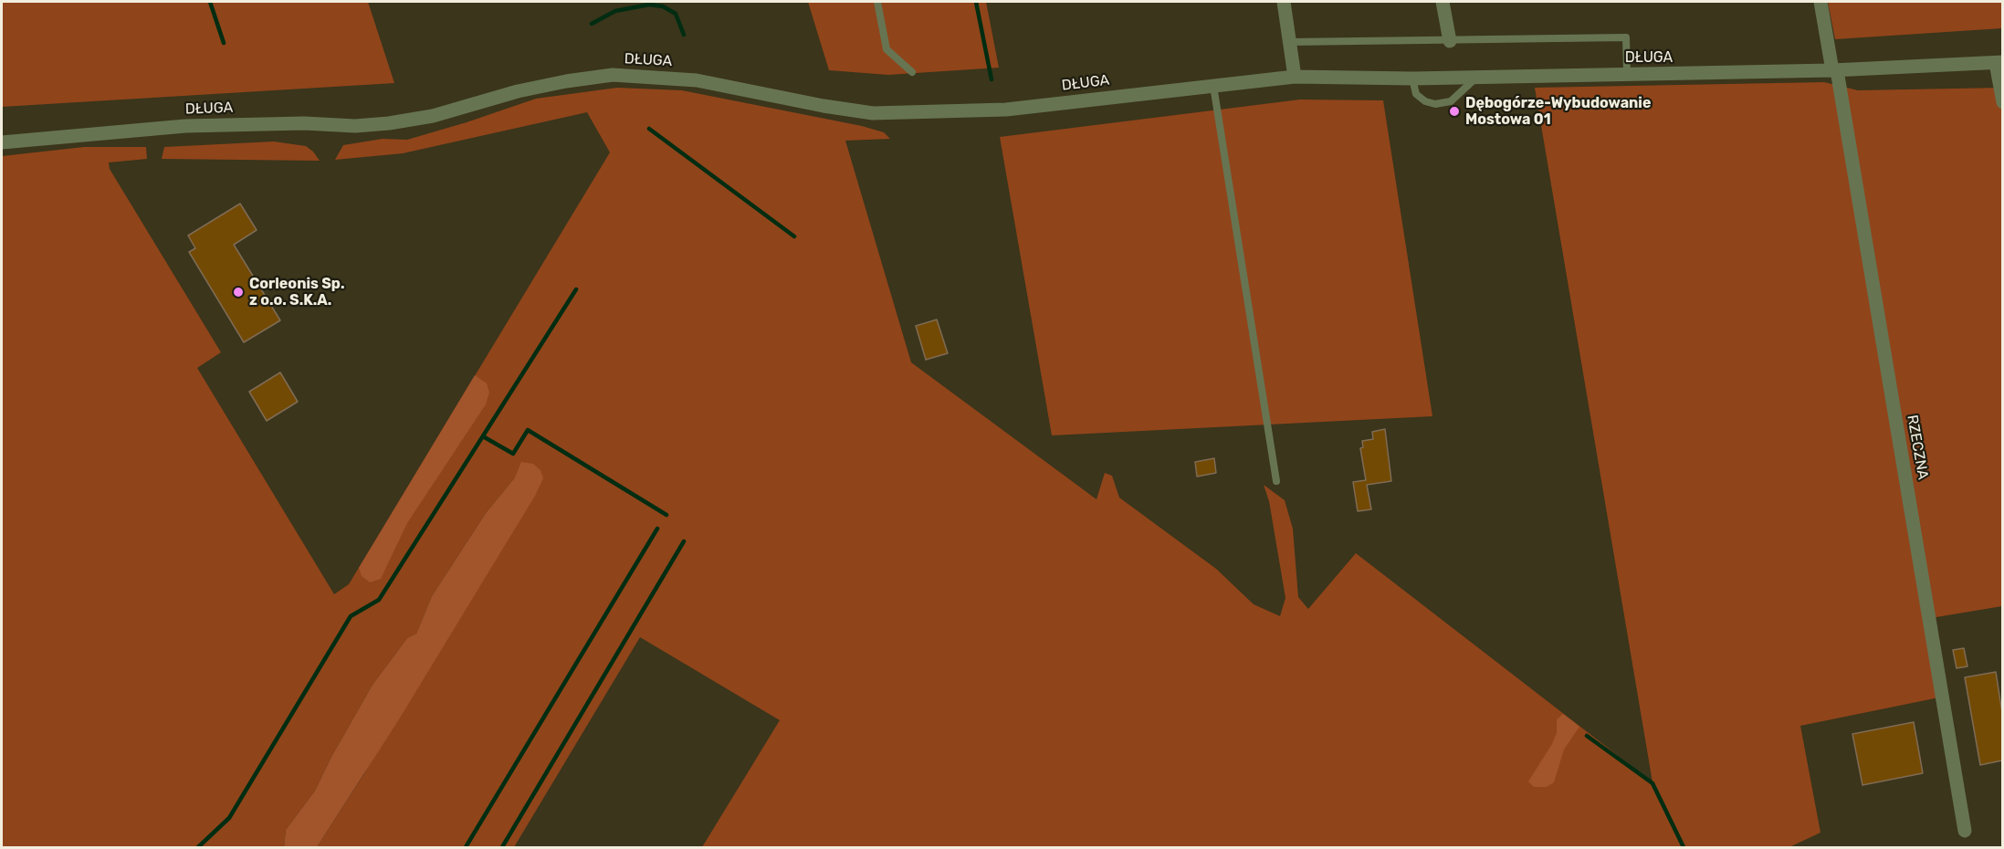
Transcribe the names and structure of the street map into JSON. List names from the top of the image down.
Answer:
{
  "streets": {
    "street": ["DŁUGA", "RZECZNA"]
  },
  "crossings": [
    ["DŁUGA", "RZECZNA"]
  ],
  "places": ["Dębogórze-Wybudowanie Mostowa 01", "Corleonis Sp. z o.o. S.K.A."]
}
